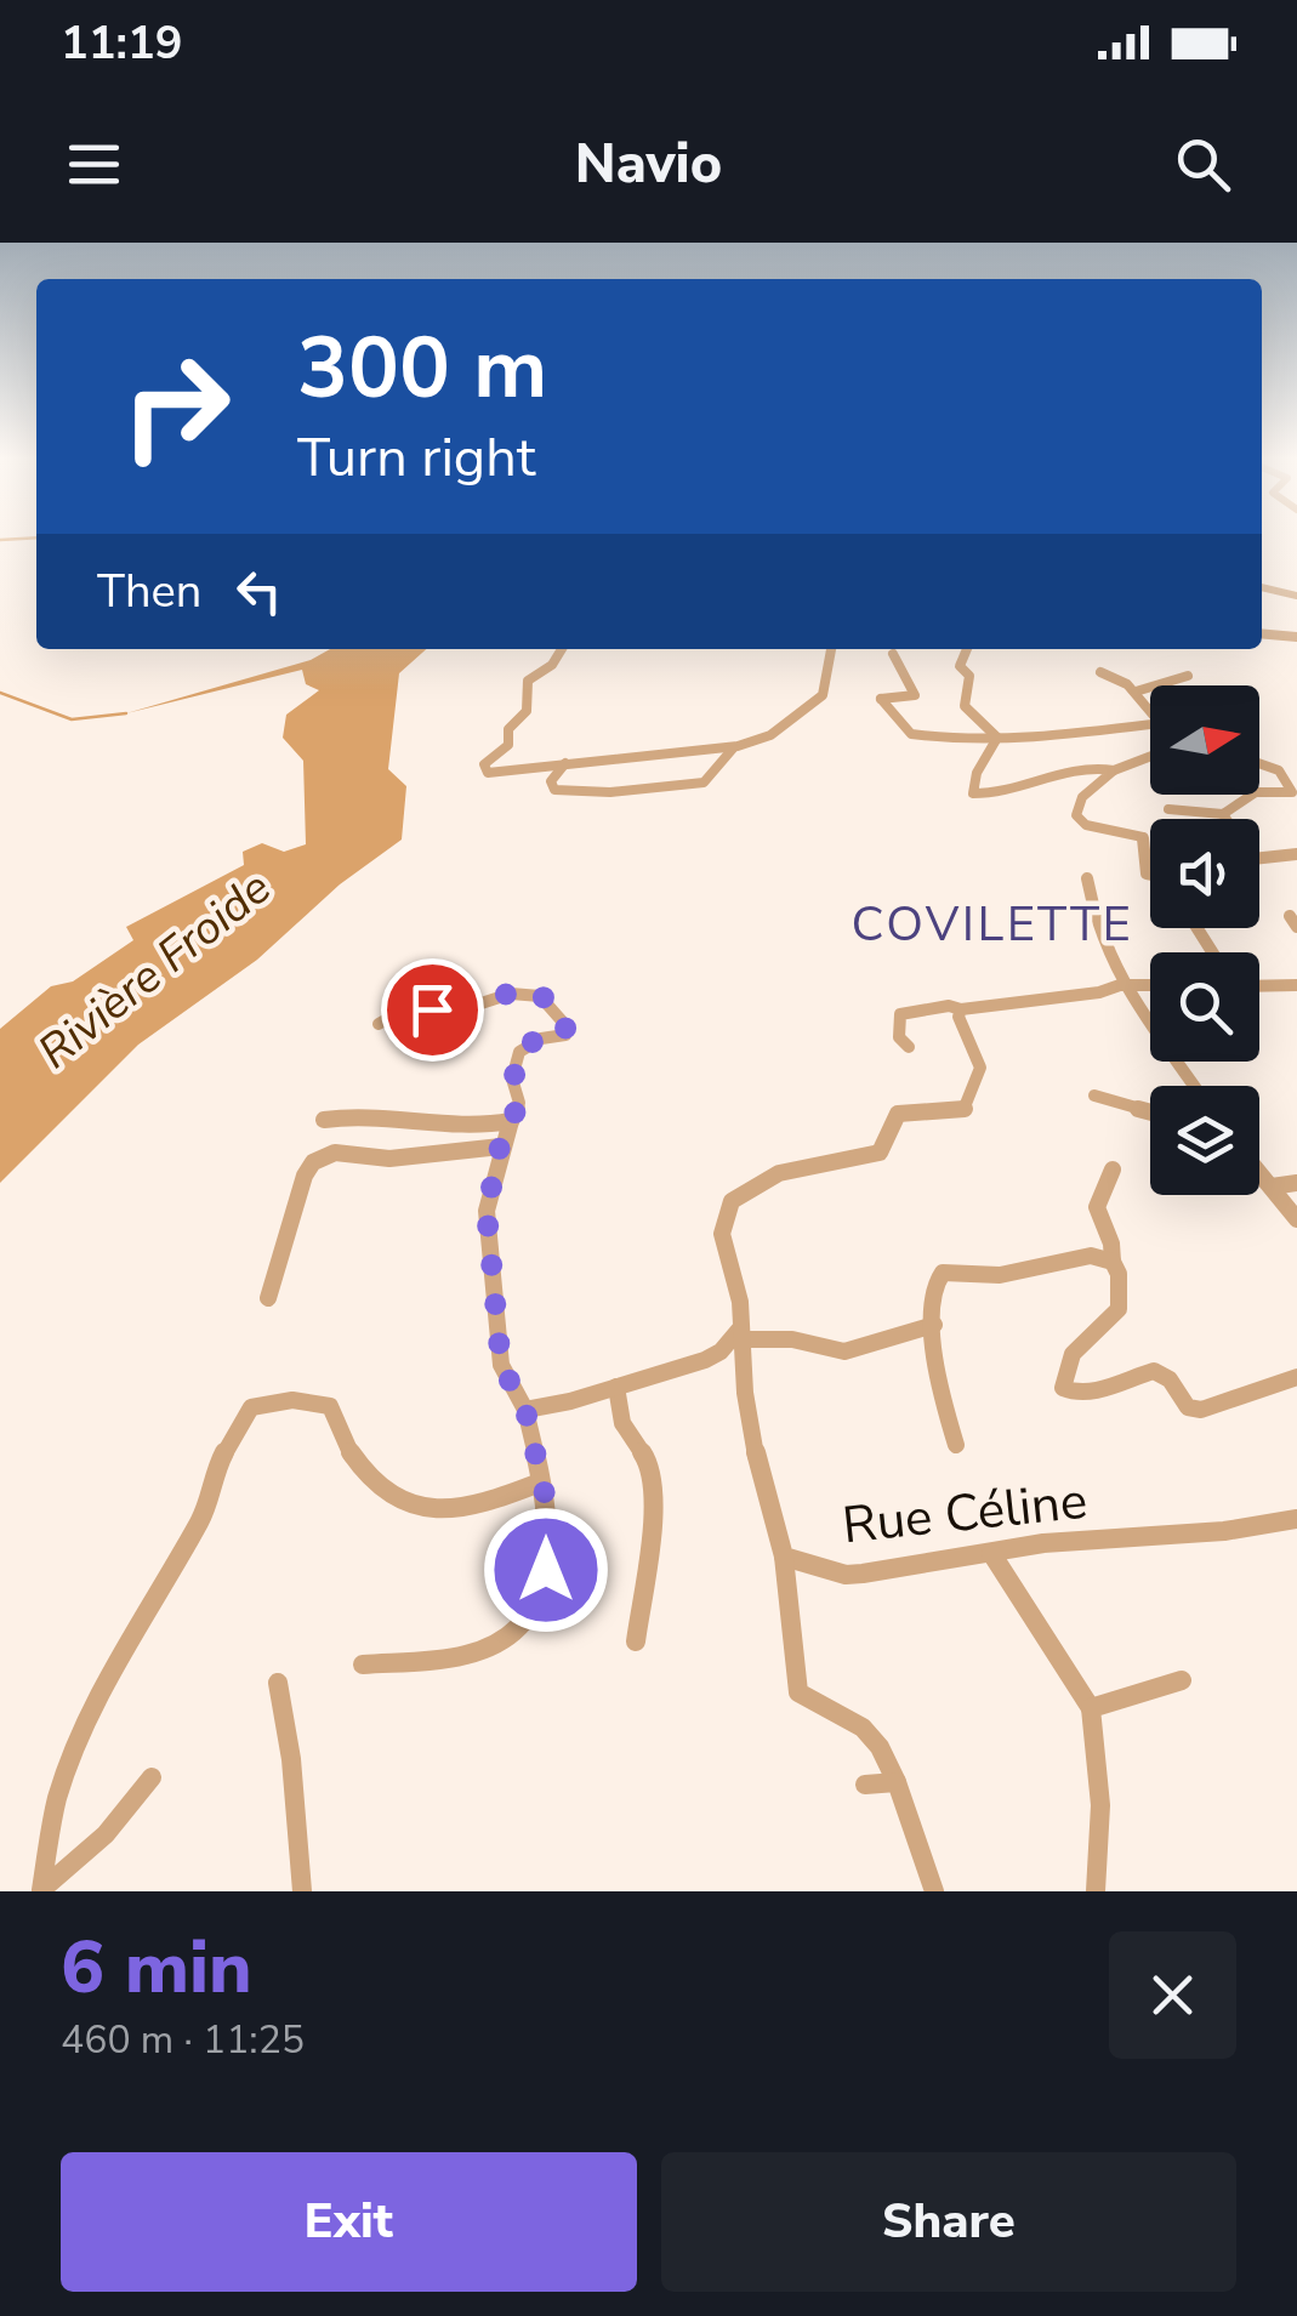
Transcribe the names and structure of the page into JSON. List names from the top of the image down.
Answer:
{
  "streets": {
    "street": ["Rue Céline"]
  },
  "districts": ["COVILETTE"],
  "water": ["Rivière Froide"],
  "north": "right",
  "page": {
    "status": "11:19",
    "header": "Navio",
    "turn": ["300 m", "Turn right"],
    "then": "Then",
    "heading": ["6 min", "460 m · 11:25"],
    "buttons": ["Exit", "Share"]
  }
}
